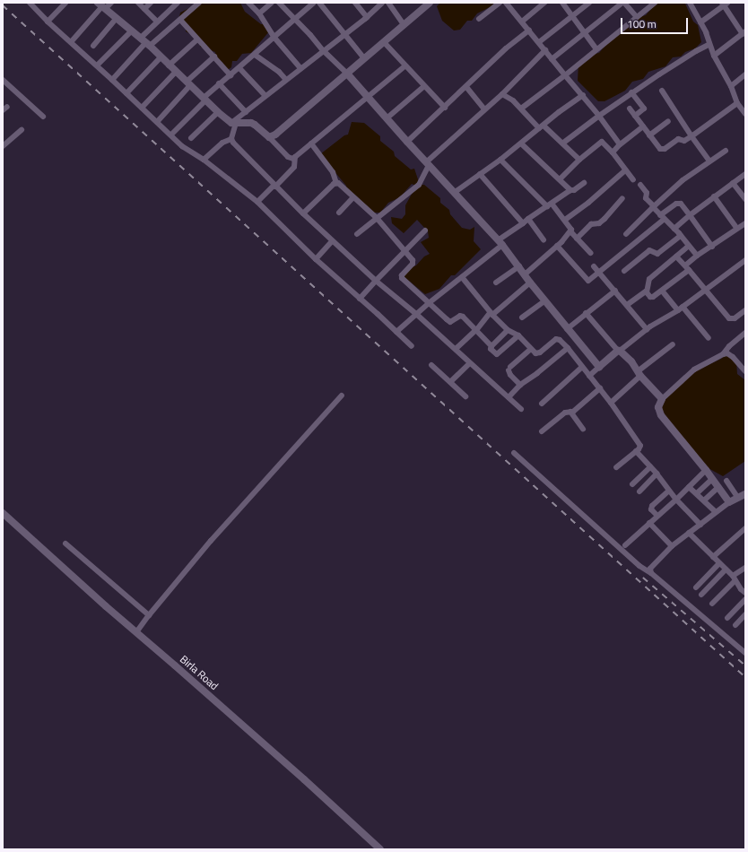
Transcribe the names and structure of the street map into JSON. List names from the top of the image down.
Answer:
{
  "streets": {
    "street": ["Birla Road"]
  },
  "scale_bar": "100 m"
}
